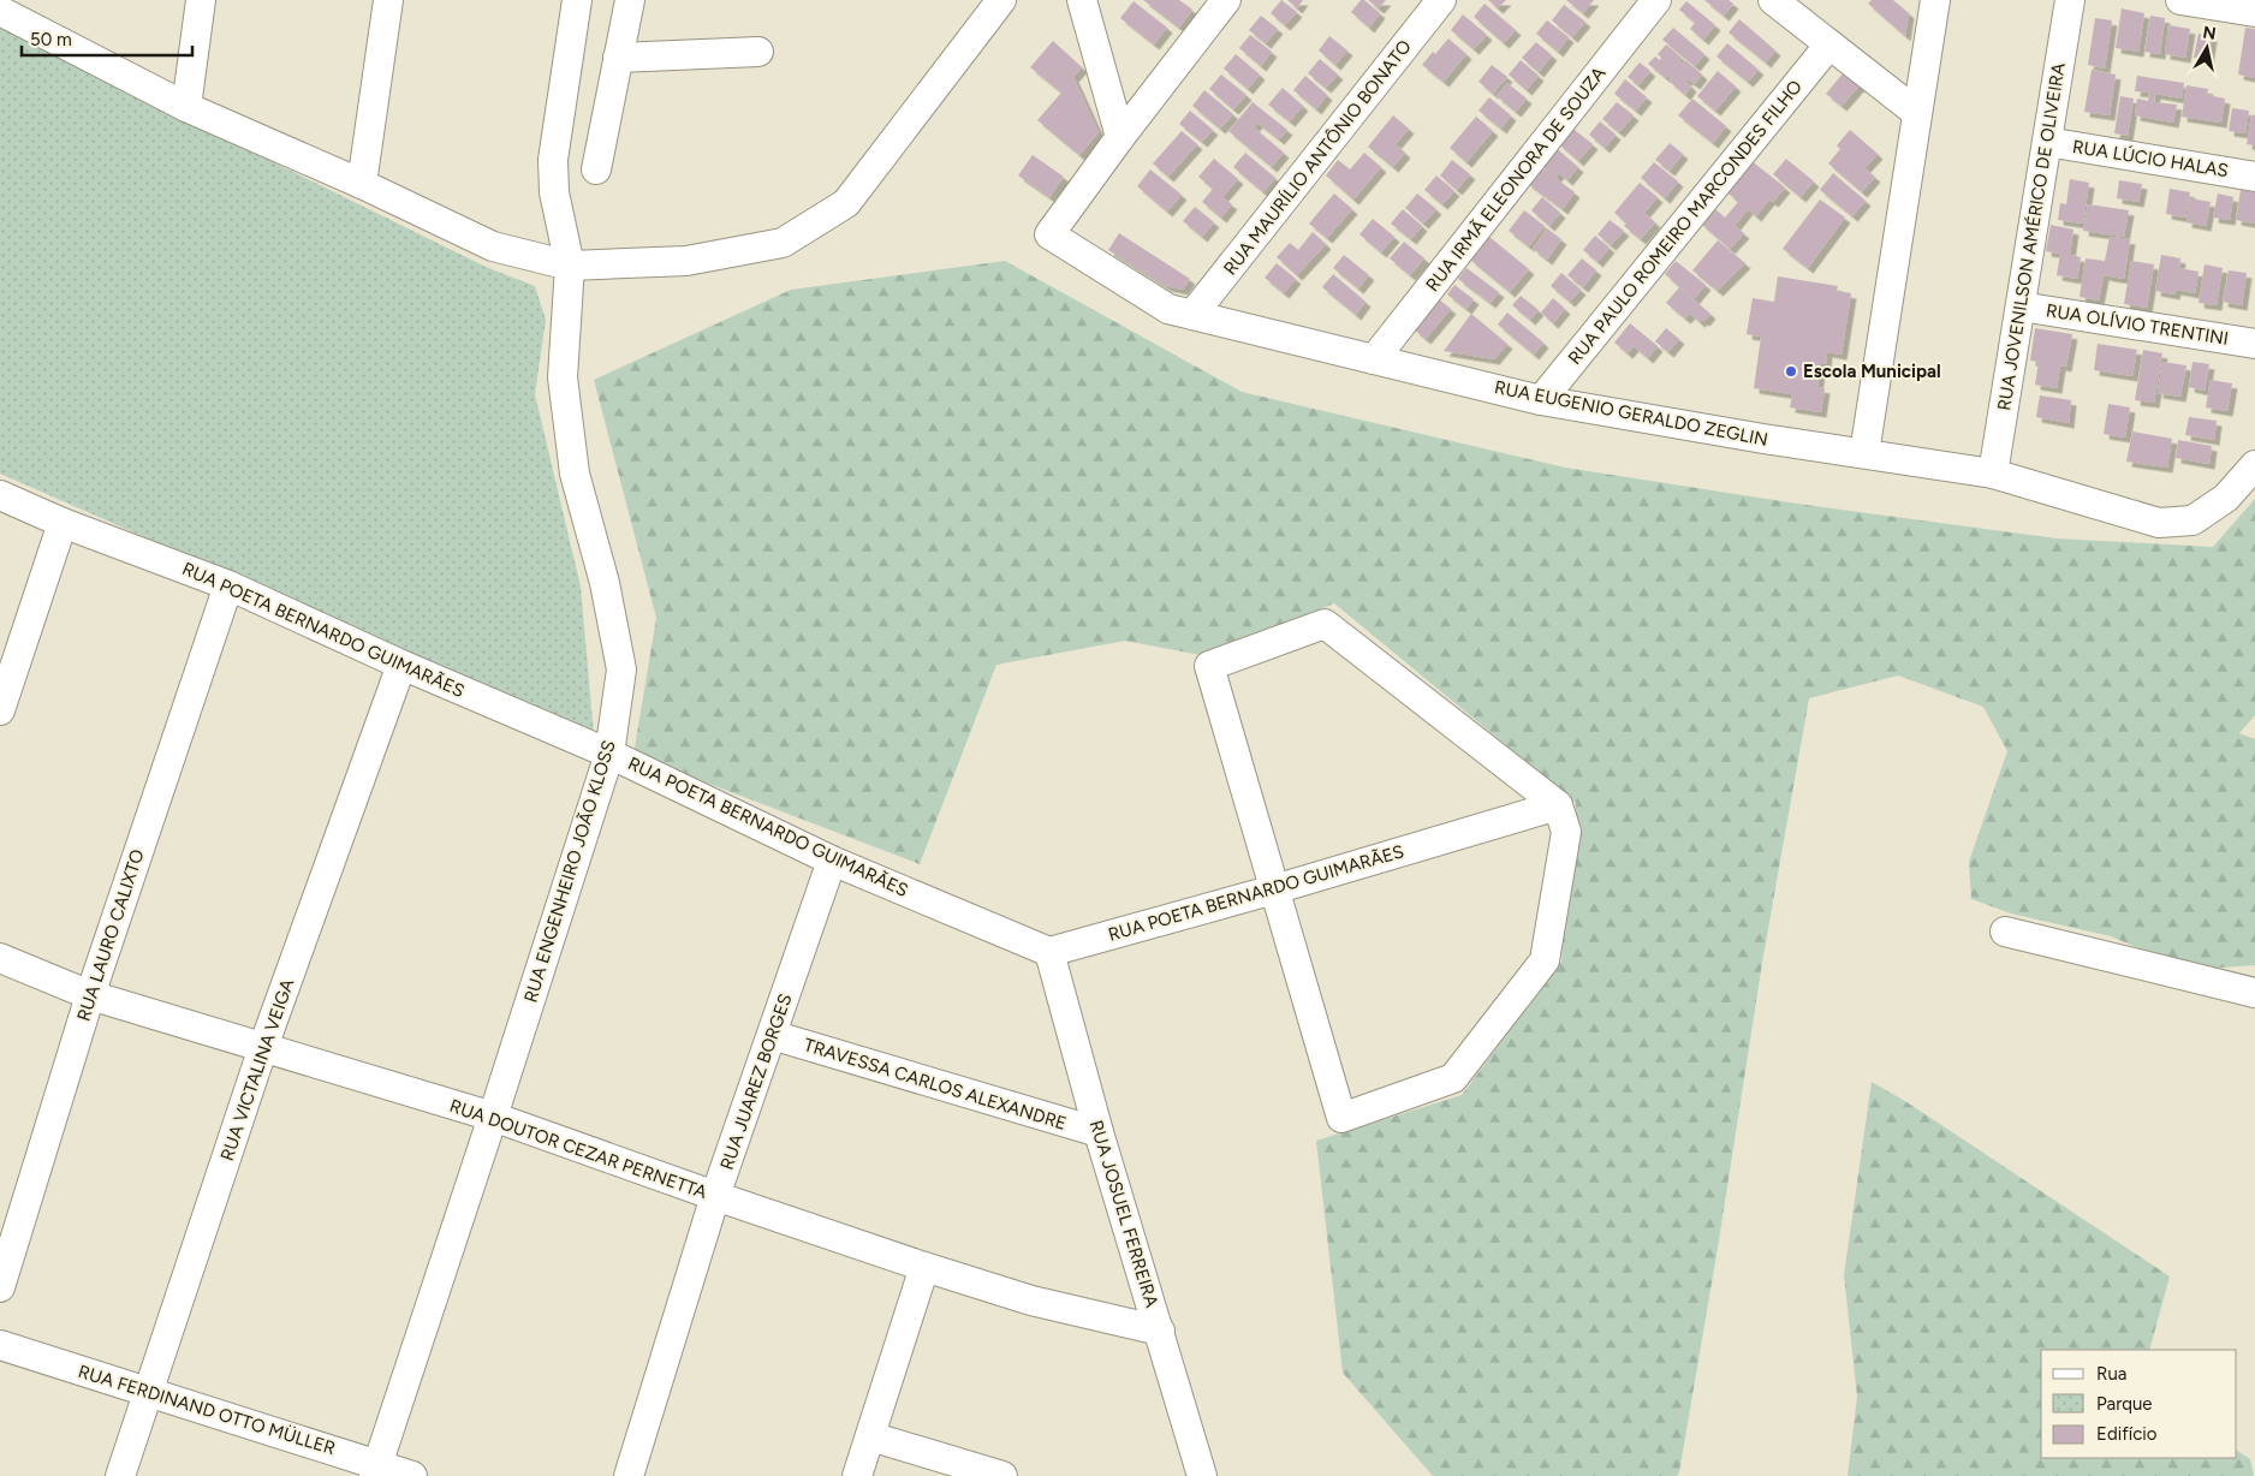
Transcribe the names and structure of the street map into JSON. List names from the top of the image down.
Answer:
{
  "streets": {
    "street": [
      "RUA MAURÍLIO ANTÔNIO BONATO",
      "RUA LÚCIO HALAS",
      "RUA IRMÃ ELEONORA DE SOUZA",
      "RUA PAULO ROMEIRO MARCONDES FILHO",
      "RUA JOVENILSON AMÉRICO DE OLIVEIRA",
      "RUA OLÍVIO TRENTINI",
      "RUA EUGENIO GERALDO ZEGLIN",
      "RUA POETA BERNARDO GUIMARÃES",
      "RUA ENGENHEIRO JOÃO KLOSS",
      "RUA LAURO CALIXTO",
      "RUA VICTALINA VEIGA",
      "RUA JUAREZ BORGES",
      "TRAVESSA CARLOS ALEXANDRE",
      "RUA DOUTOR CEZAR PERNETTA",
      "RUA JOSUEL FERREIRA",
      "RUA FERDINAND OTTO MÜLLER"
    ]
  },
  "crossings": [
    ["RUA MAURÍLIO ANTÔNIO BONATO", "RUA EUGENIO GERALDO ZEGLIN"],
    ["RUA LÚCIO HALAS", "RUA JOVENILSON AMÉRICO DE OLIVEIRA"],
    ["RUA IRMÃ ELEONORA DE SOUZA", "RUA EUGENIO GERALDO ZEGLIN"],
    ["RUA PAULO ROMEIRO MARCONDES FILHO", "RUA EUGENIO GERALDO ZEGLIN"],
    ["RUA JOVENILSON AMÉRICO DE OLIVEIRA", "RUA OLÍVIO TRENTINI"],
    ["RUA JOVENILSON AMÉRICO DE OLIVEIRA", "RUA EUGENIO GERALDO ZEGLIN"],
    ["RUA POETA BERNARDO GUIMARÃES", "RUA ENGENHEIRO JOÃO KLOSS"],
    ["RUA POETA BERNARDO GUIMARÃES", "RUA LAURO CALIXTO"],
    ["RUA POETA BERNARDO GUIMARÃES", "RUA VICTALINA VEIGA"],
    ["RUA POETA BERNARDO GUIMARÃES", "RUA JUAREZ BORGES"],
    ["RUA POETA BERNARDO GUIMARÃES", "RUA JOSUEL FERREIRA"],
    ["RUA ENGENHEIRO JOÃO KLOSS", "RUA DOUTOR CEZAR PERNETTA"],
    ["RUA ENGENHEIRO JOÃO KLOSS", "RUA FERDINAND OTTO MÜLLER"],
    ["RUA LAURO CALIXTO", "RUA DOUTOR CEZAR PERNETTA"],
    ["RUA VICTALINA VEIGA", "RUA DOUTOR CEZAR PERNETTA"],
    ["RUA VICTALINA VEIGA", "RUA FERDINAND OTTO MÜLLER"],
    ["RUA JUAREZ BORGES", "TRAVESSA CARLOS ALEXANDRE"],
    ["RUA JUAREZ BORGES", "RUA DOUTOR CEZAR PERNETTA"],
    ["TRAVESSA CARLOS ALEXANDRE", "RUA JOSUEL FERREIRA"],
    ["RUA DOUTOR CEZAR PERNETTA", "RUA JOSUEL FERREIRA"]
  ],
  "places": ["Escola Municipal"],
  "legend": ["Rua", "Parque", "Edifício"],
  "scale_bar": "50 m",
  "north": "top"
}
